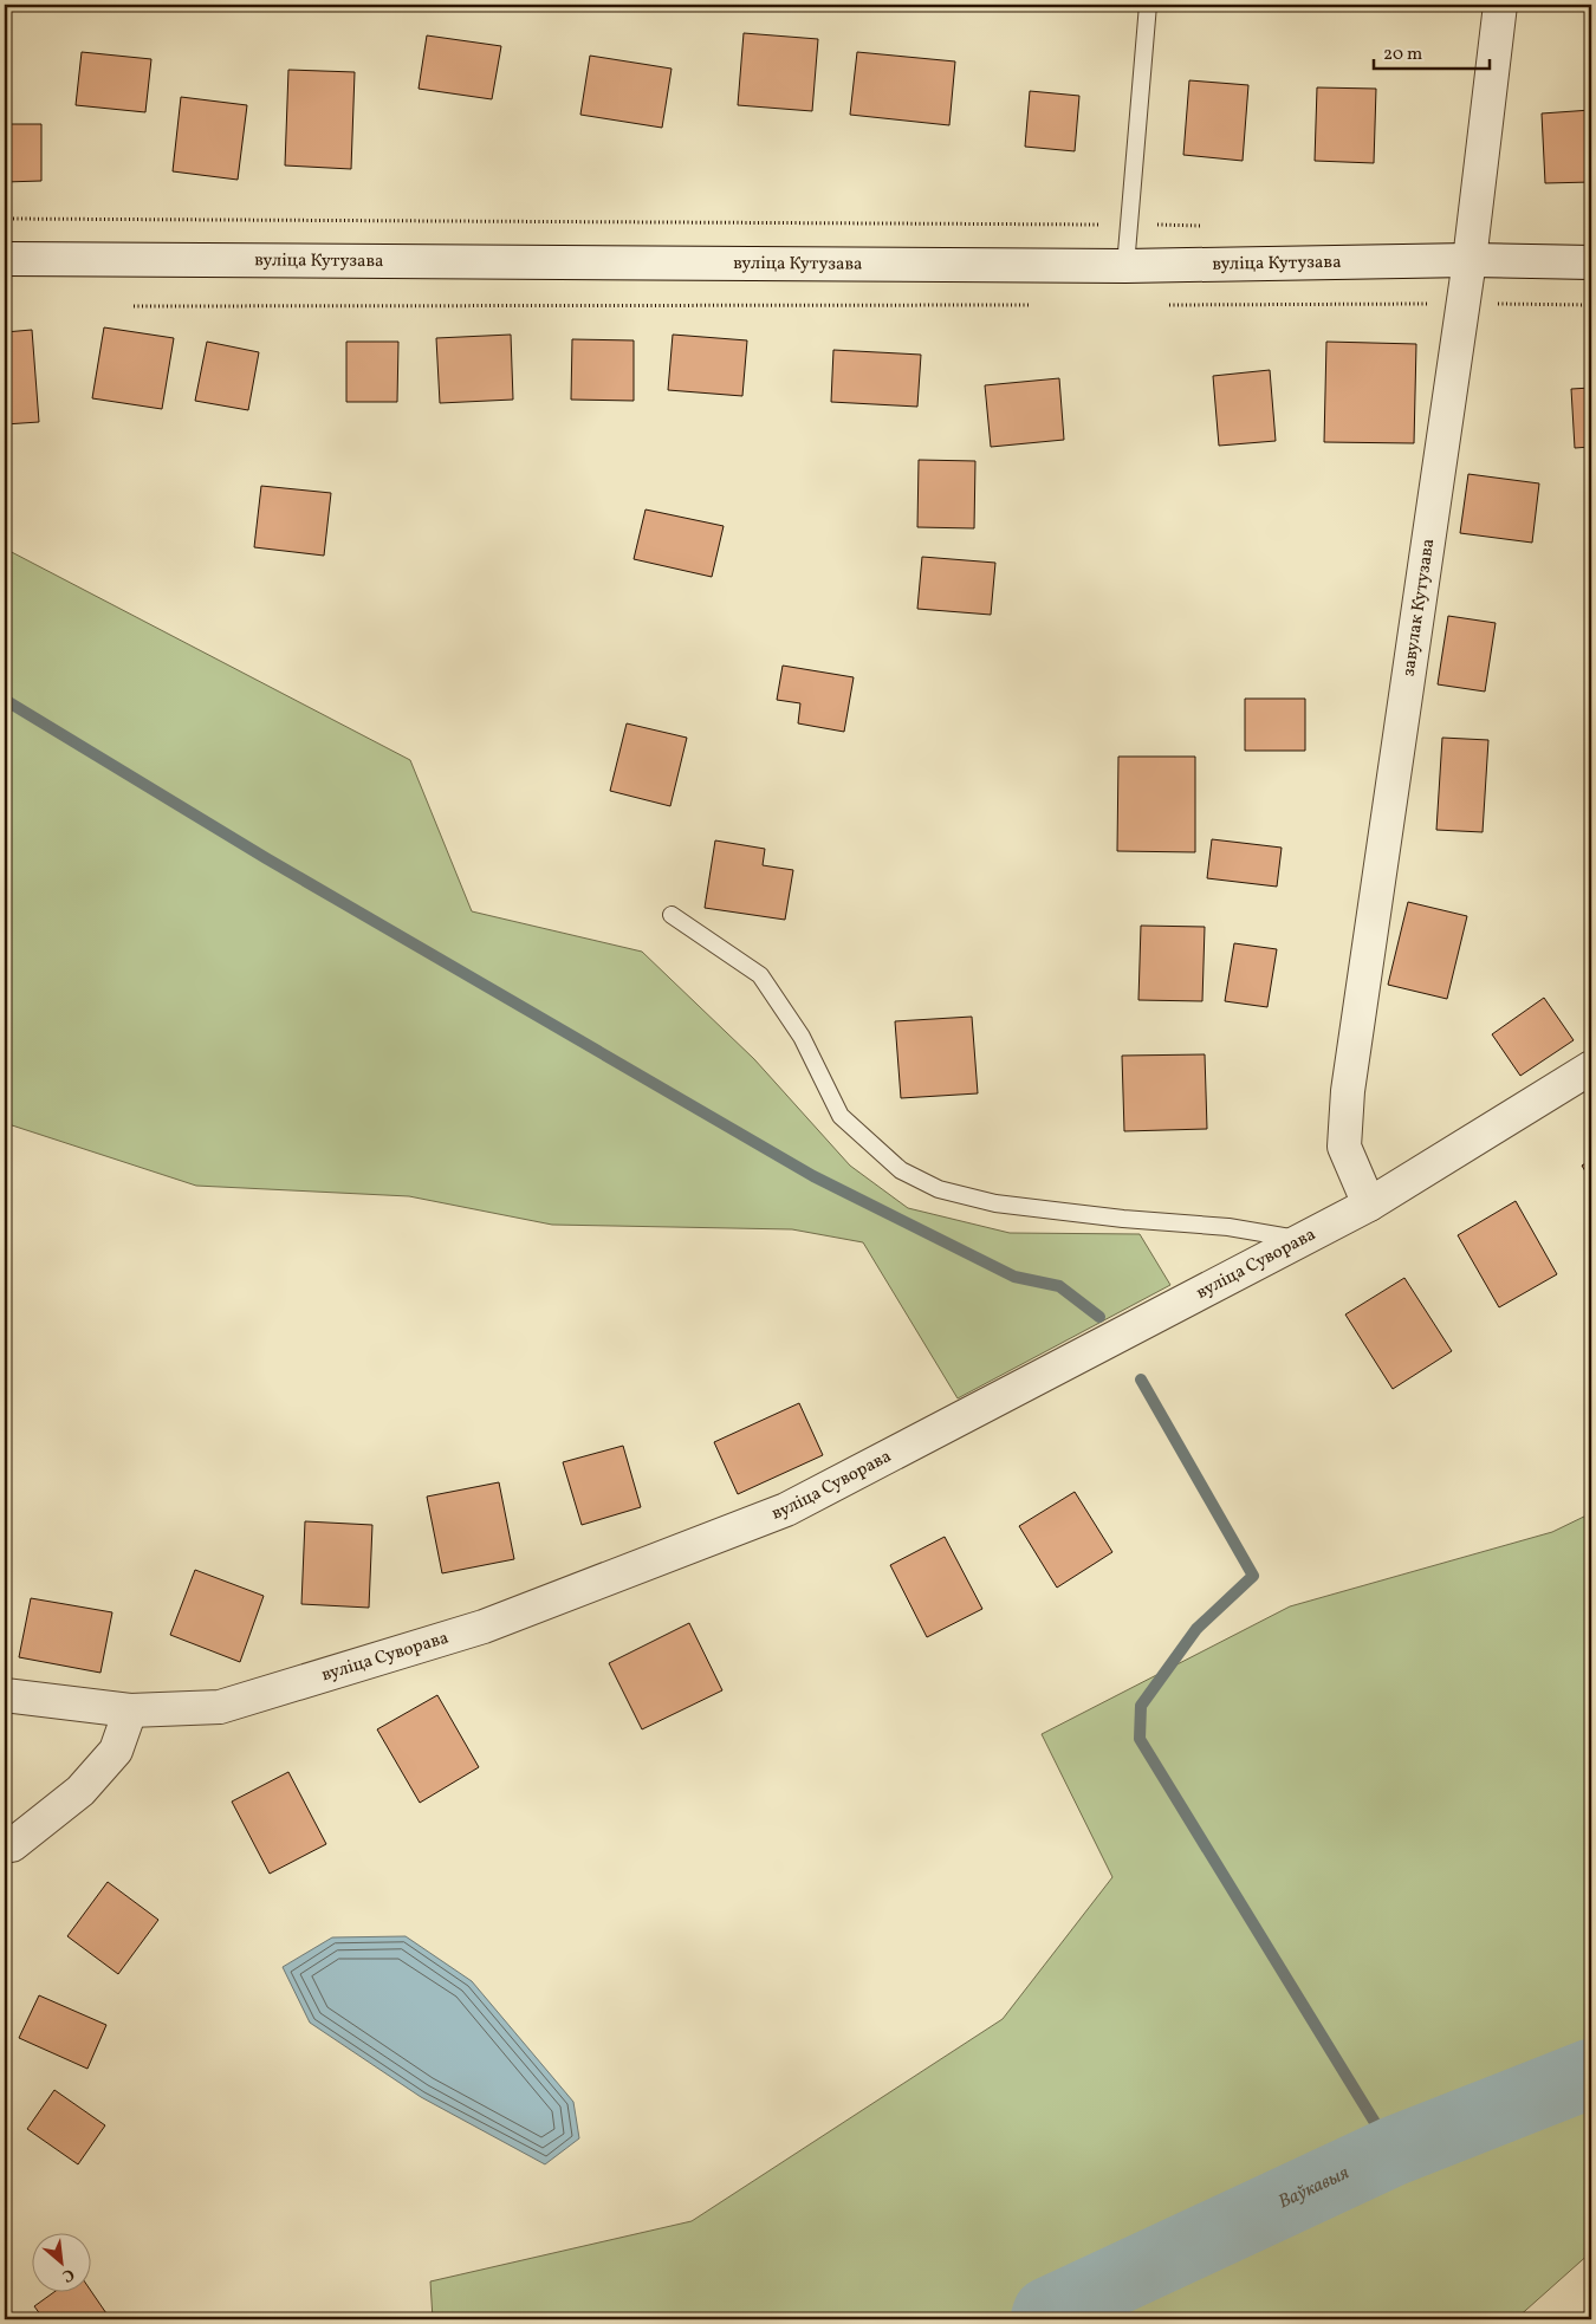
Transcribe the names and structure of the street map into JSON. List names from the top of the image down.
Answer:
{
  "streets": {
    "street": ["вуліца Кутузава", "завулак Кутузава", "вуліца Суворава"]
  },
  "crossings": [
    ["вуліца Кутузава", "завулак Кутузава"],
    ["завулак Кутузава", "вуліца Суворава"]
  ],
  "water": ["Ваўкавыя"],
  "scale_bar": "20 m",
  "north": "bottom right"
}
